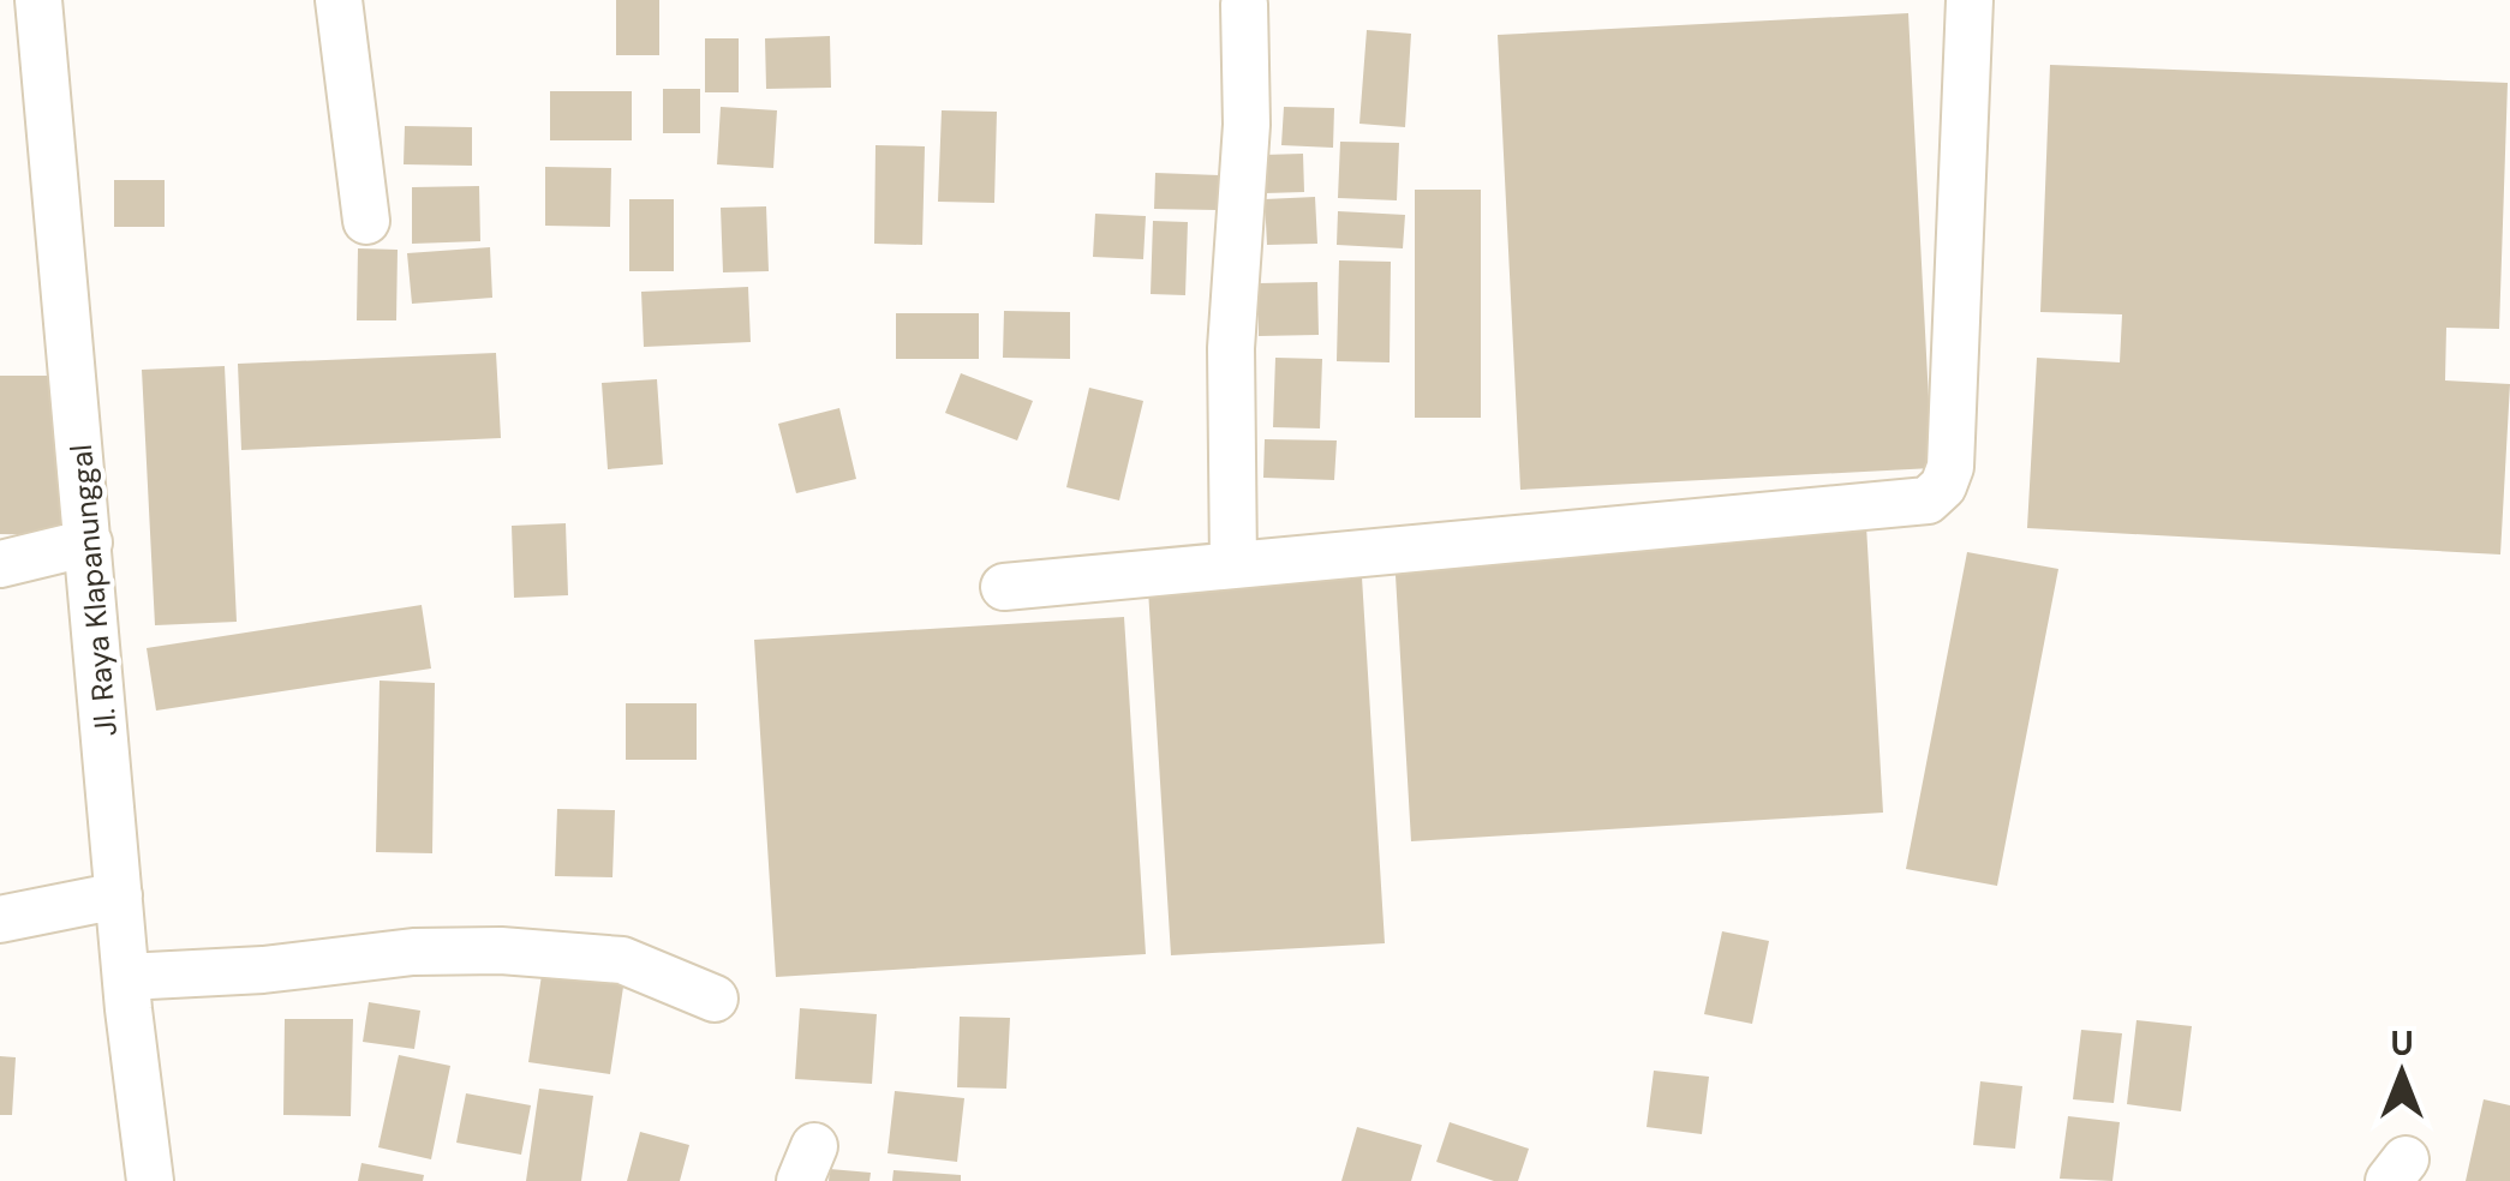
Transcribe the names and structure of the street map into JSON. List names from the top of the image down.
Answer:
{
  "streets": {
    "street": ["Jl. Raya Klapanunggal"]
  },
  "north": "top"
}
